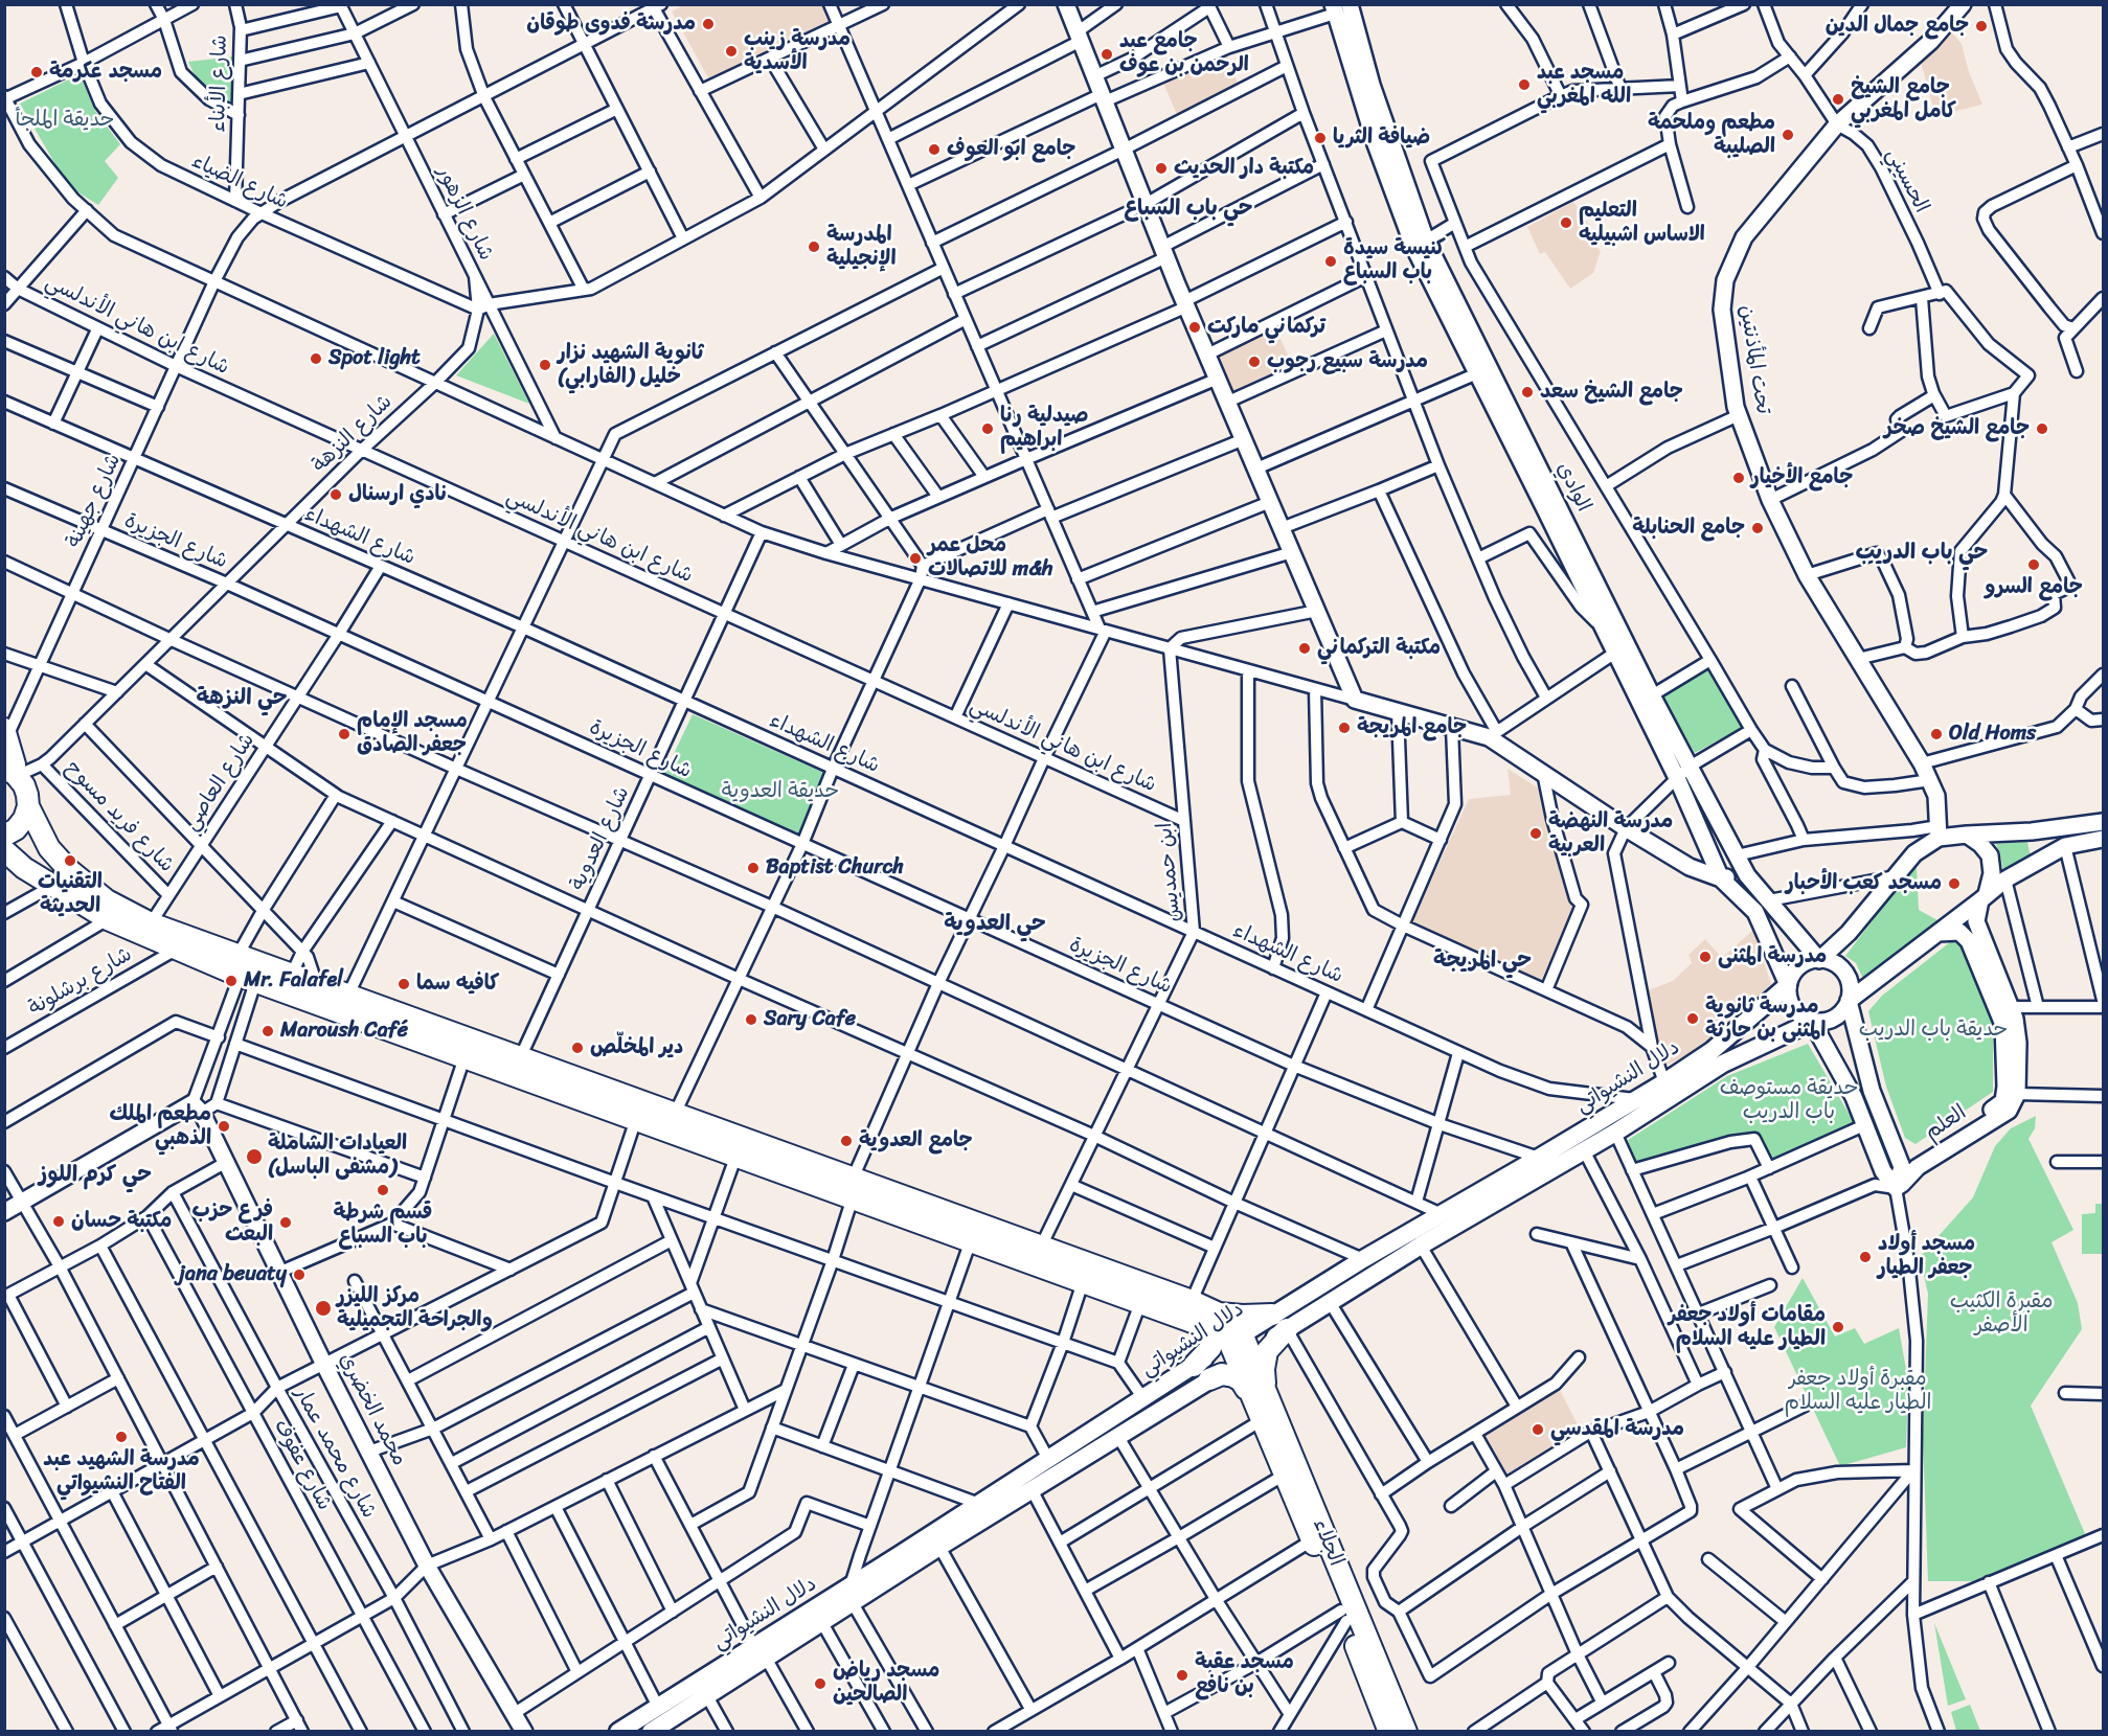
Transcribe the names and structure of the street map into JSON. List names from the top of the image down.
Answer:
{
  "streets": {
    "highway": ["الجلاء"],
    "main road": [
      "تحت المأذنتين",
      "الوادي",
      "دلال النشيواتي",
      "العلم",
      "محمد الخضري"
    ],
    "street": [
      "شارع الأبناء",
      "الحسيني",
      "شارع الضياء",
      "شارع الزهور",
      "شارع ابن هاني الأندلسي",
      "شارع النزهة",
      "شارع جهينة",
      "شارع الشهداء",
      "شارع الجزيرة",
      "شارع العاصي",
      "شارع فريد مسوح",
      "شارع العدوية",
      "ابن حمديس",
      "شارع برشلونة",
      "شارع محمد عمار",
      "شارع عفوف"
    ]
  },
  "crossings": [
    ["شارع الأبناء", "شارع الضياء"],
    ["الحسيني", "تحت المأذنتين"],
    ["شارع الضياء", "شارع النزهة"],
    ["شارع الضياء", "شارع جهينة"],
    ["شارع الزهور", "شارع النزهة"],
    ["شارع الزهور", "شارع جهينة"],
    ["شارع ابن هاني الأندلسي", "شارع النزهة"],
    ["شارع ابن هاني الأندلسي", "شارع جهينة"],
    ["شارع ابن هاني الأندلسي", "شارع العدوية"],
    ["شارع ابن هاني الأندلسي", "ابن حمديس"],
    ["شارع النزهة", "شارع الشهداء"],
    ["شارع النزهة", "شارع الجزيرة"],
    ["شارع النزهة", "شارع فريد مسوح"],
    ["الوادي", "دلال النشيواتي"],
    ["شارع جهينة", "شارع الشهداء"],
    ["شارع جهينة", "شارع الجزيرة"],
    ["شارع الشهداء", "شارع العاصي"],
    ["شارع الشهداء", "شارع العدوية"],
    ["شارع الشهداء", "ابن حمديس"],
    ["شارع الشهداء", "دلال النشيواتي"],
    ["شارع الجزيرة", "شارع العاصي"],
    ["شارع الجزيرة", "شارع العدوية"],
    ["شارع الجزيرة", "ابن حمديس"],
    ["شارع الجزيرة", "دلال النشيواتي"],
    ["شارع العاصي", "شارع فريد مسوح"],
    ["دلال النشيواتي", "الجلاء"]
  ],
  "districts": [
    "حي باب السباع",
    "حي باب الدريب",
    "حي النزهة",
    "حي العدوية",
    "حي المريجة",
    "حي كرم اللوز"
  ],
  "parks": [
    "حديقة الملجأ",
    "حديقة العدوية",
    "حديقة باب الدريب",
    "حديقة مستوصف باب الدريب",
    "مقبرة الكثيب الأصفر",
    "مقبرة أولاد جعفر الطيار عليه السلام"
  ],
  "places": [
    "مدرسة فدوى طوقان",
    "جامع جمال الدين",
    "مدرسة زينب الأسدية",
    "جامع عبد الرحمن بن عوف",
    "مسجد عكرمة",
    "مسجد عبد الله المغربي",
    "جامع الشيخ كامل المغربي",
    "مطعم وملحمة الصليبة",
    "ضيافة الثريا",
    "جامع ابو العوف",
    "مكتبة دار الحديث",
    "التعلیم الاساس اشبیلیه",
    "المدرسة الإنجيلية",
    "كنيسة سيدة باب السباع",
    "تركماني ماركت",
    "Spot light",
    "مدرسة سبيع رجوب",
    "ثانوية الشهيد نزار خليل (الفارابي)",
    "جامع الشيخ سعد",
    "صيدلية رنا ابراهيم",
    "جامع الشيخ صخر",
    "جامع الأخيار",
    "نادي ارسنال",
    "جامع الحنابلة",
    "محل عمر للاتصالات m&h",
    "جامع السرو",
    "مكتبة التركماني",
    "جامع المريجة",
    "مسجد الإمام جعفر الصادق",
    "Old Homs",
    "مدرسة النهضة العربية",
    "التقنيات الحديثة",
    "Baptist Church",
    "مسجد كعب الأحبار",
    "مدرسة المثنى",
    "Mr. Falafel",
    "كافيه سما",
    "مدرسة ثانوية المثنى بن حارثة",
    "Sary Cafe",
    "Maroush Café",
    "دير المخلّص",
    "مطعم الملك الذهبي",
    "جامع العدوية",
    "العيادات الشاملة (مشفى الباسل)",
    "قسم شرطة باب السباع",
    "مكتبة حسان",
    "فرع حزب البعث",
    "مسجد أولاد جعفر الطيار",
    "jana beuaty",
    "مركز الليزر والجراحة التجميلية",
    "مقامات أولاد جعفر الطيار عليه السلام",
    "مدرسة المقدسي",
    "مدرسة الشهيد عبد الفتاح النشيواتي",
    "مسجد عقبة بن نافع",
    "مسجد رياض الصالحين"
  ]
}
